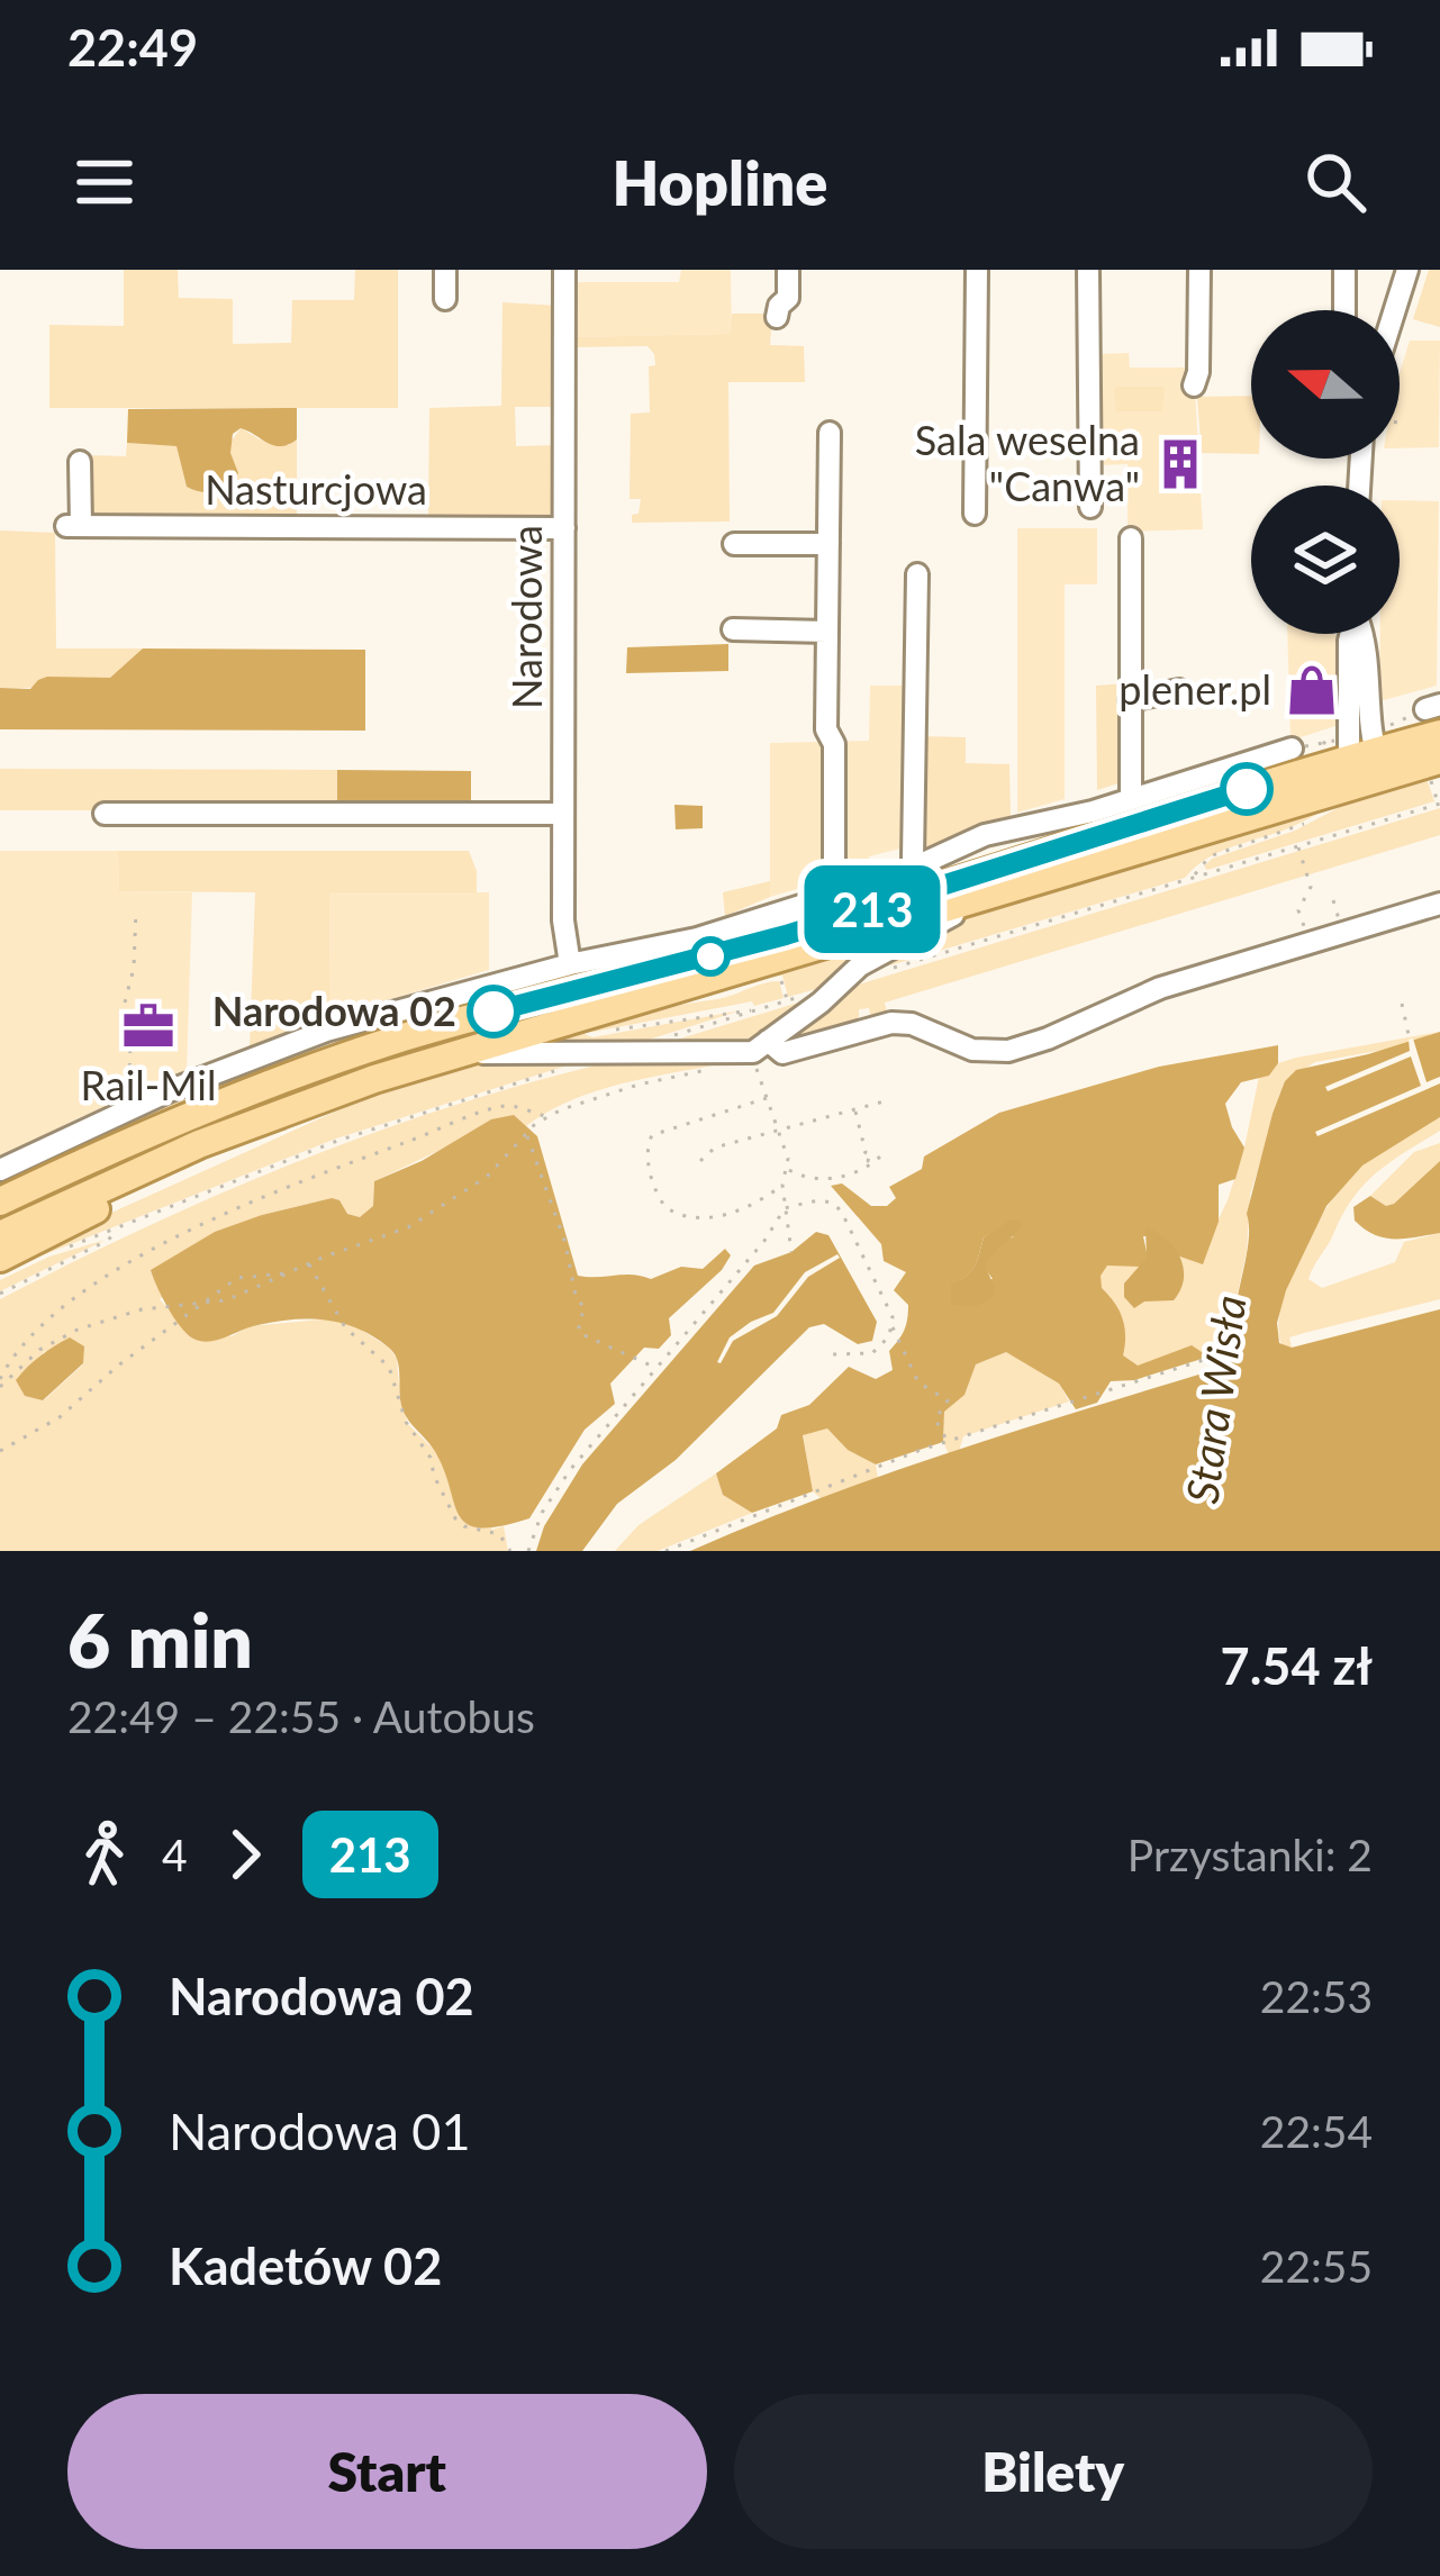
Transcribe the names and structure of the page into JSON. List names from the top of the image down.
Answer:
{
  "streets": {
    "street": ["Nasturcjowa", "Narodowa"]
  },
  "crossings": [
    ["Nasturcjowa", "Narodowa"]
  ],
  "water": ["Stara Wisła"],
  "places": {
    "building": ["Sala weselna \"Canwa\""],
    "shop": ["plener.pl"],
    "other": ["Narodowa 02"],
    "office": ["Rail-Mil"]
  },
  "lines": ["bus line 213"],
  "north": "left",
  "page": {
    "status": "22:49",
    "header": "Hopline",
    "on_map": "213",
    "heading": ["6 min", "22:49 – 22:55 · Autobus", "7.54 zł"],
    "legs": ["4", "213", "Przystanki: 2"],
    "list": [
      {
        "name": "Narodowa 02",
        "value": "22:53"
      },
      {
        "name": "Narodowa 01",
        "value": "22:54"
      },
      {
        "name": "Kadetów 02",
        "value": "22:55"
      }
    ],
    "buttons": ["Start", "Bilety"]
  }
}
